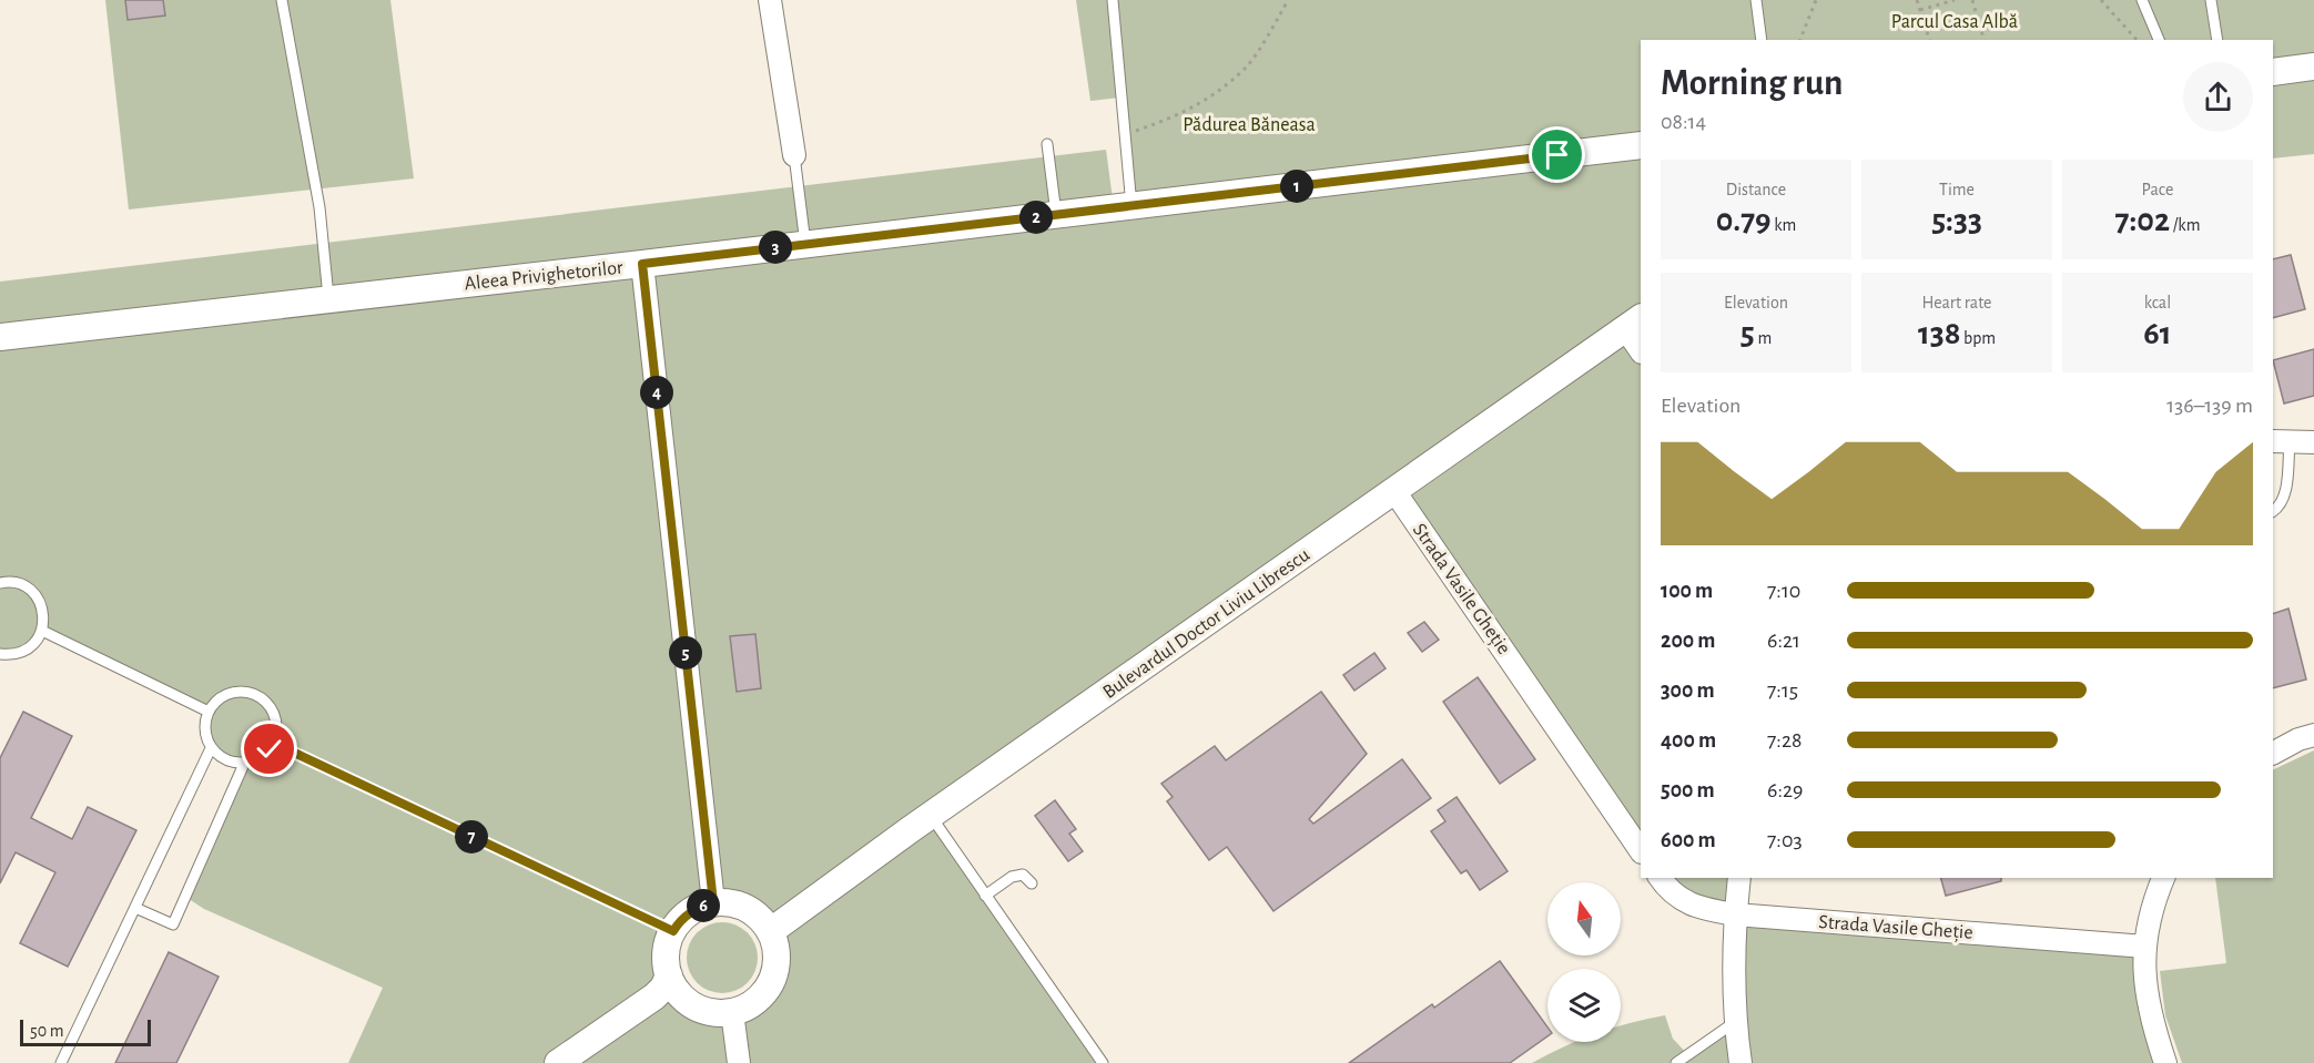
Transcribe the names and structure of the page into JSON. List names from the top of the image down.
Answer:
{
  "streets": {
    "street": ["Aleea Privighetorilor", "Strada Vasile Gheție", "Bulevardul Doctor Liviu Librescu"]
  },
  "crossings": [
    ["Strada Vasile Gheție", "Bulevardul Doctor Liviu Librescu"]
  ],
  "parks": ["Parcul Casa Albă", "Pădurea Băneasa"],
  "scale_bar": "50 m",
  "north": "top",
  "page": {
    "heading": ["Morning run", "08:14"],
    "stats": [
      ["Distance", "0.79 km"],
      ["Time", "5:33"],
      ["Pace", "7:02 /km"],
      ["Elevation", "5 m"],
      ["Heart rate", "138 bpm"],
      ["kcal", "61"]
    ],
    "pins": [
      "1",
      "2",
      "3",
      "4",
      "5",
      "7",
      "6"
    ],
    "chart": ["Elevation", "136–139 m"],
    "list": [
      {
        "name": "100 m",
        "note": "7:10"
      },
      {
        "name": "200 m",
        "note": "6:21"
      },
      {
        "name": "300 m",
        "note": "7:15"
      },
      {
        "name": "400 m",
        "note": "7:28"
      },
      {
        "name": "500 m",
        "note": "6:29"
      },
      {
        "name": "600 m",
        "note": "7:03"
      }
    ],
    "scale": "50 m"
  }
}
